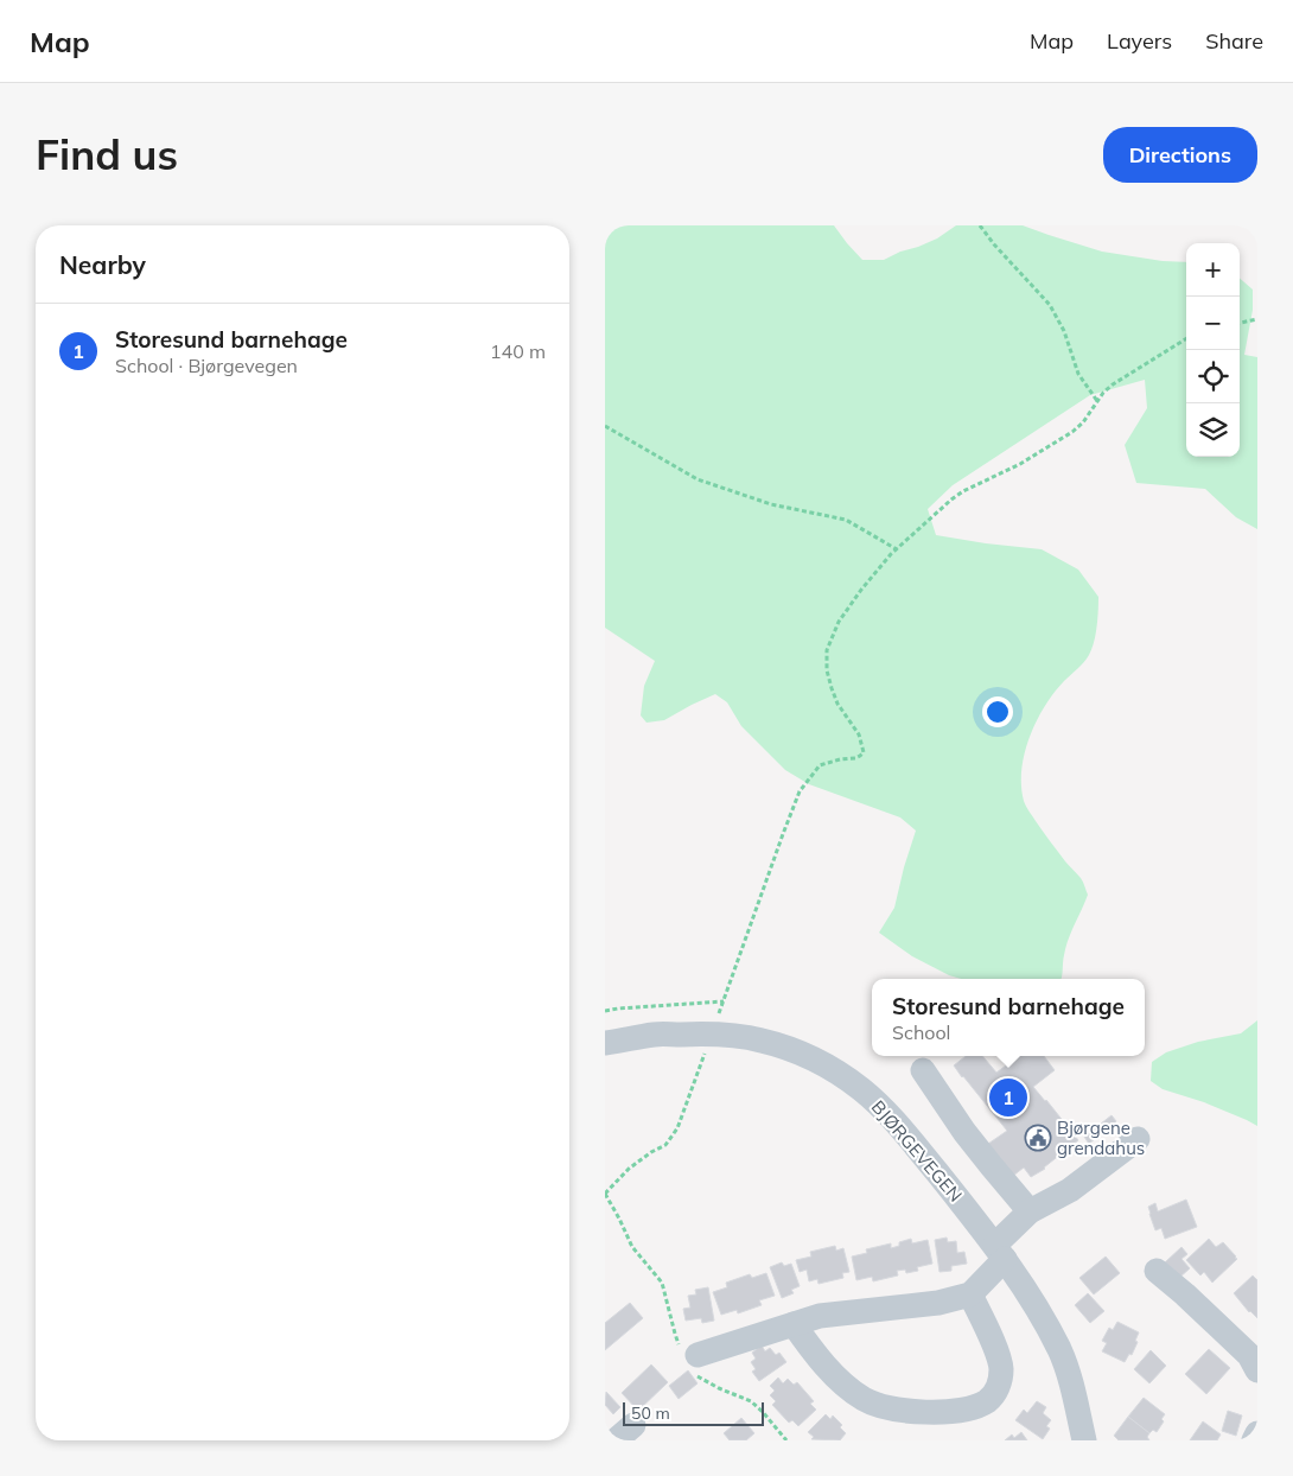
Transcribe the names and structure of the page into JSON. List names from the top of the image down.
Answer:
{
  "streets": {
    "street": ["BJØRGEVEGEN"]
  },
  "places": {
    "public building": ["Bjørgene grendahus"]
  },
  "scale_bar": "50 m",
  "page": {
    "header": "Map",
    "nav": ["Map", "Layers", "Share"],
    "buttons": "Directions",
    "title": "Find us",
    "heading": "Nearby",
    "map_buttons": ["+", "−"],
    "list": [
      {
        "mark": "1",
        "name": "Storesund barnehage",
        "note": "School · Bjørgevegen",
        "value": "140 m"
      }
    ],
    "popup": ["Storesund barnehage", "School"],
    "pins": "1",
    "scale": "50 m"
  }
}
